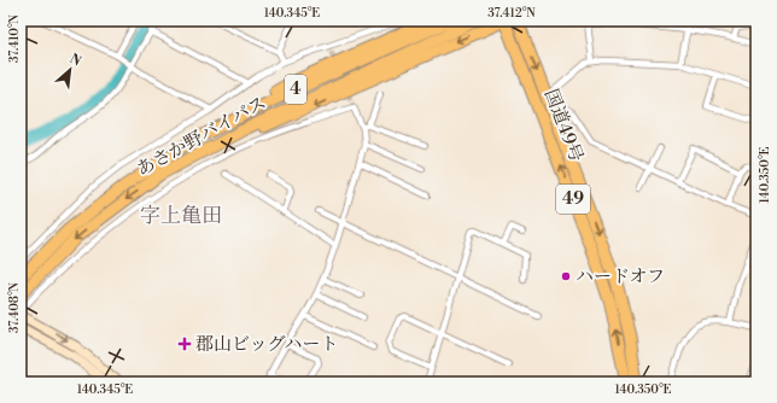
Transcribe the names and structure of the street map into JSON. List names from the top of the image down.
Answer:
{
  "streets": {
    "highway": [
      "4",
      "国道49号",
      "あさか野バイパス",
      "49"
    ]
  },
  "districts": ["字上亀田"],
  "places": {
    "other": ["ハードオフ"],
    "health": ["郡山ビッグハート"]
  },
  "north": "top right",
  "coordinates": [
    "140.345°E",
    "37.412°N",
    "37.410°N",
    "140.350°E",
    "37.408°N"
  ]
}
